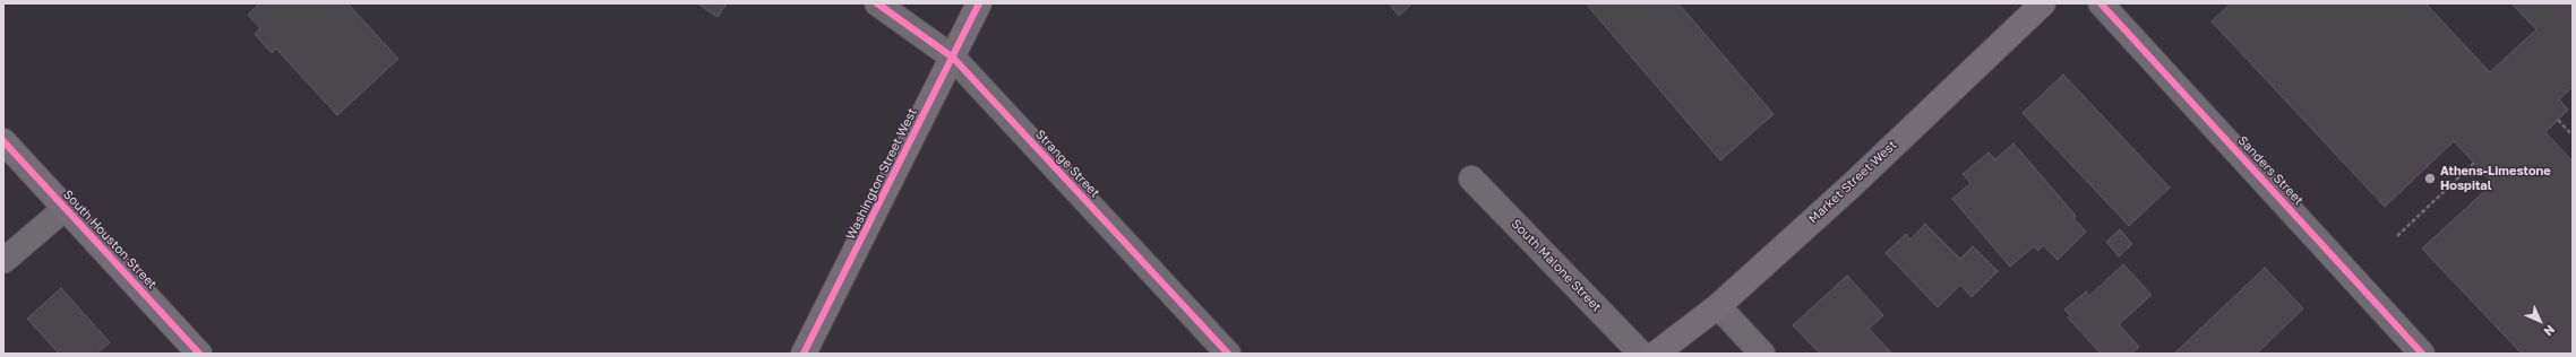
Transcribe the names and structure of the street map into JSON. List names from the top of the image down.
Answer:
{
  "streets": {
    "street": [
      "Strange Street",
      "Sanders Street",
      "Washington Street West",
      "Market Street West",
      "South Houston Street",
      "South Malone Street"
    ]
  },
  "crossings": [
    ["Strange Street", "Washington Street West"]
  ],
  "places": ["Athens-Limestone Hospital"],
  "north": "bottom right"
}
